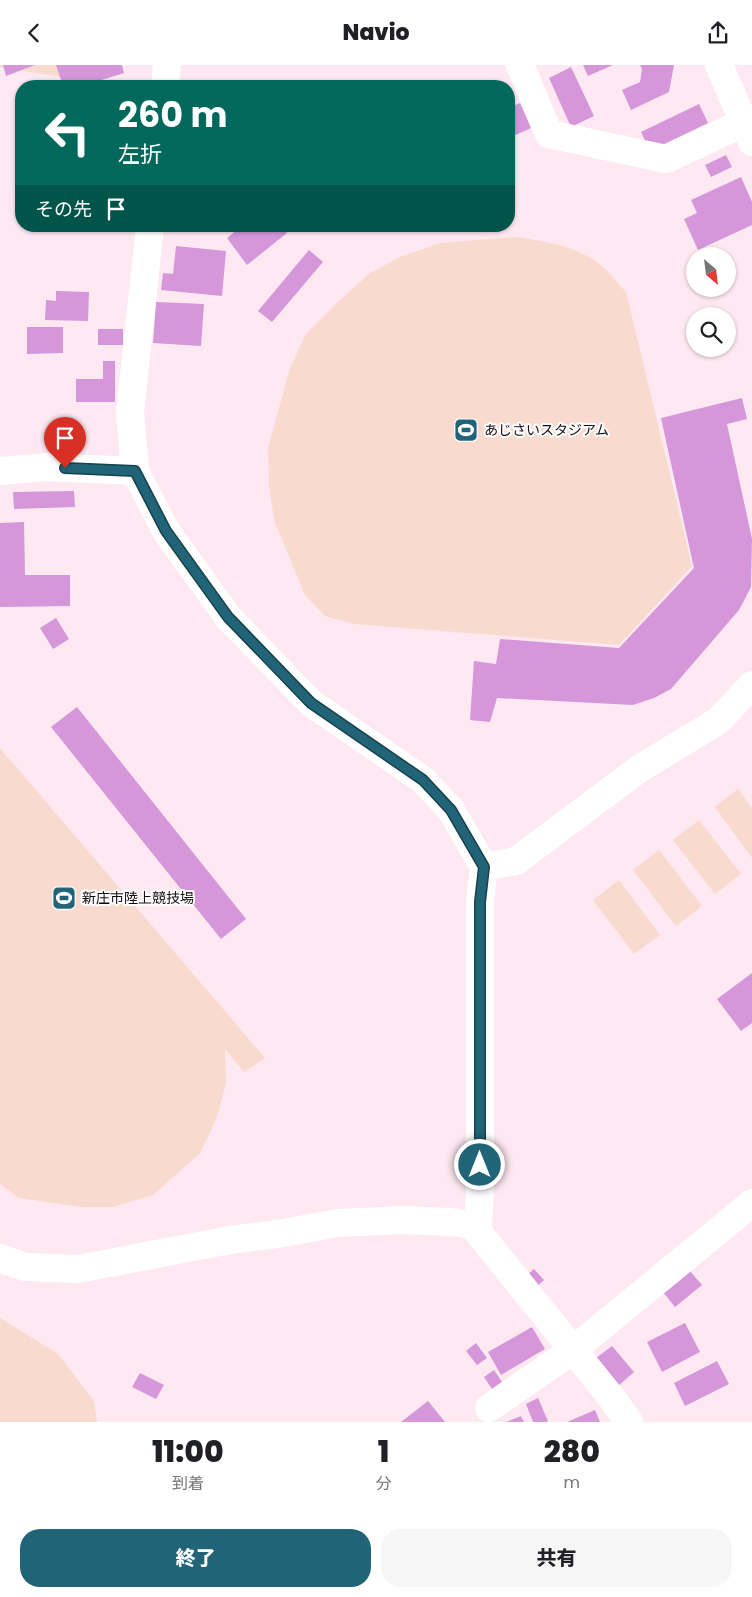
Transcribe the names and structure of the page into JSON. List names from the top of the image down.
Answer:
{
  "places": {
    "sports": ["あじさいスタジアム", "新庄市陸上競技場"]
  },
  "north": "bottom right",
  "page": {
    "header": "Navio",
    "turn": ["260 m", "左折"],
    "then": "その先",
    "eta": [
      "11:00",
      "到着",
      "1",
      "分",
      "280",
      "m"
    ],
    "buttons": ["終了", "共有"]
  }
}
